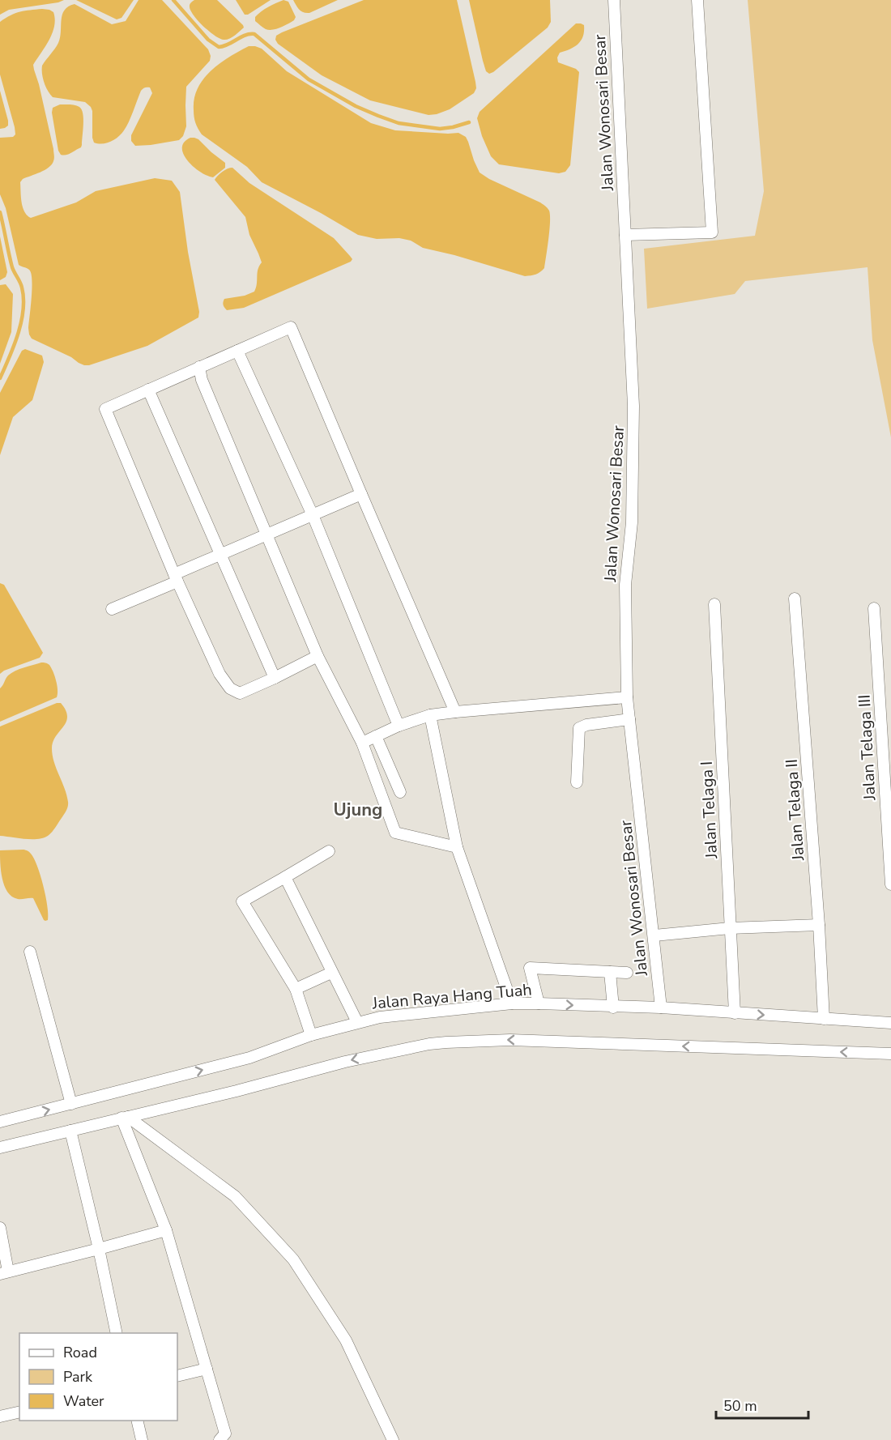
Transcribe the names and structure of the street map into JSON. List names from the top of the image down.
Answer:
{
  "streets": {
    "street": [
      "Jalan Wonosari Besar",
      "Jalan Telaga III",
      "Jalan Telaga I",
      "Jalan Telaga II",
      "Jalan Raya Hang Tuah"
    ]
  },
  "crossings": [
    ["Jalan Wonosari Besar", "Jalan Raya Hang Tuah"],
    ["Jalan Telaga I", "Jalan Raya Hang Tuah"],
    ["Jalan Telaga II", "Jalan Raya Hang Tuah"]
  ],
  "districts": ["Ujung"],
  "legend": ["Road", "Park", "Water"],
  "scale_bar": "50 m"
}
